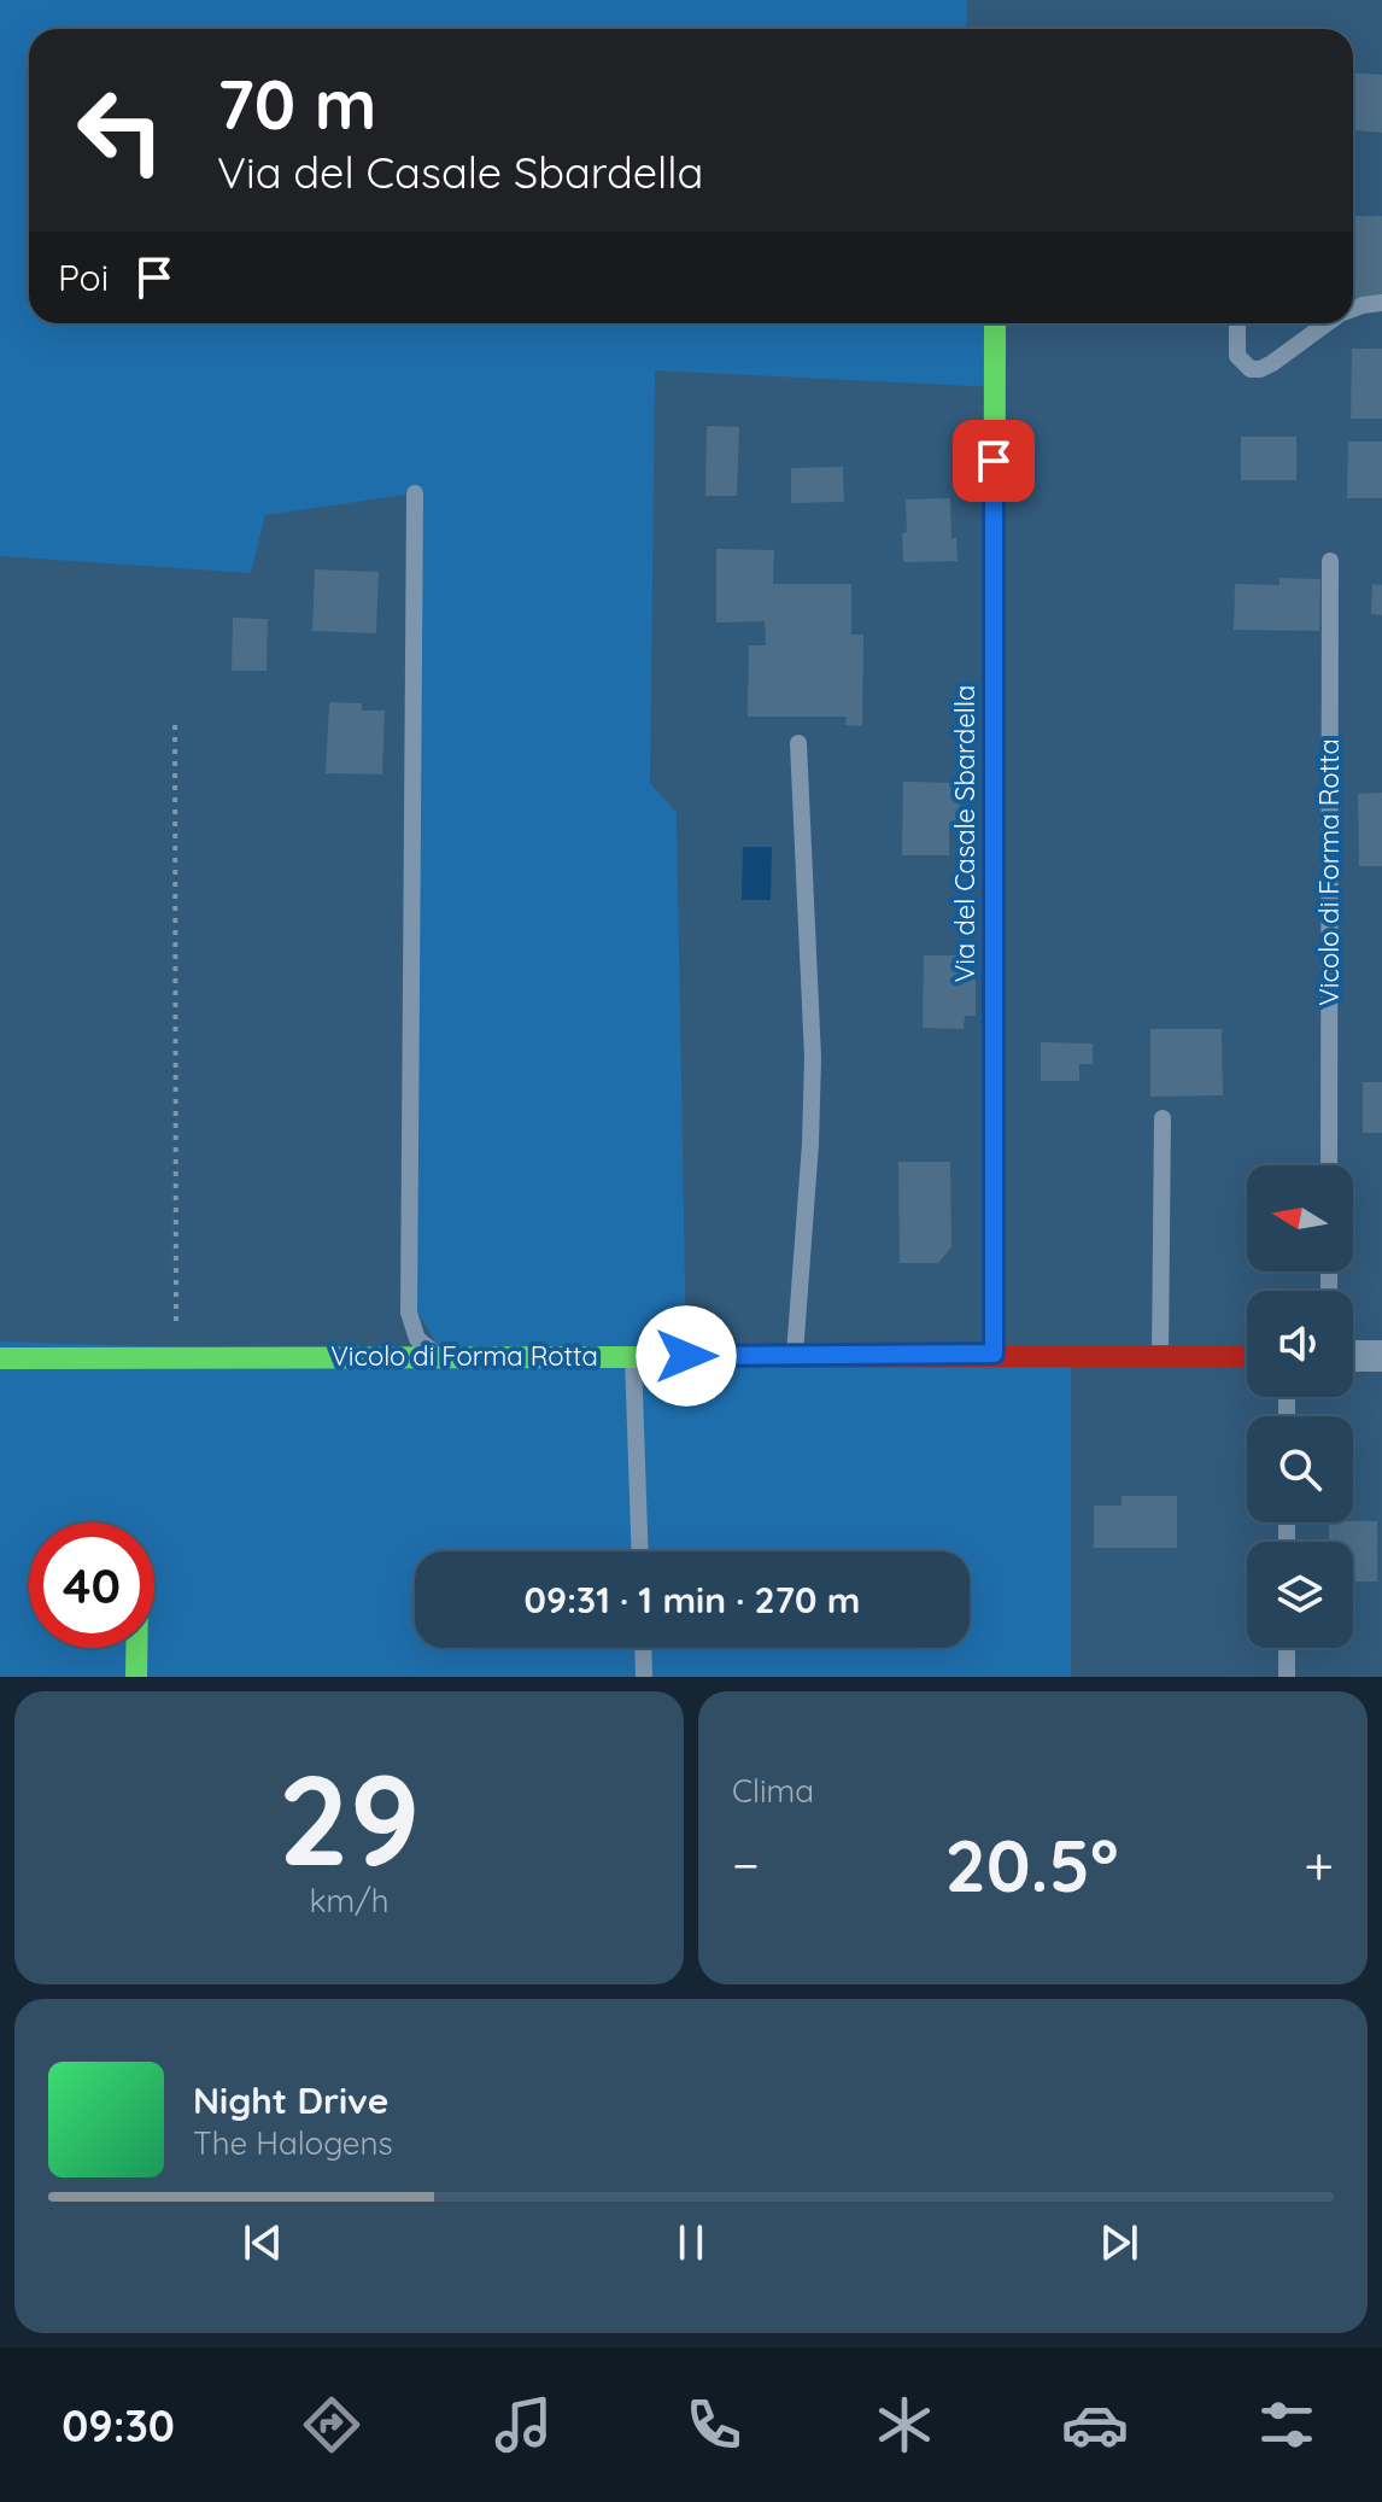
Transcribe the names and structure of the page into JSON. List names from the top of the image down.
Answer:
{
  "streets": {
    "street": ["Via del Casale Sbardella", "Vicolo di Forma Rotta"]
  },
  "crossings": [
    ["Via del Casale Sbardella", "Vicolo di Forma Rotta"]
  ],
  "north": "left",
  "page": {
    "turn": ["70 m", "Via del Casale Sbardella"],
    "then": "Poi",
    "limit": "40",
    "trip": "09:31 · 1 min · 270 m",
    "tile": [
      ["29", "km/h"],
      "Clima"
    ],
    "heat": ["−", "20.5°", "+"],
    "song": ["Night Drive", "The Halogens"],
    "tabs": "09:30"
  }
}
